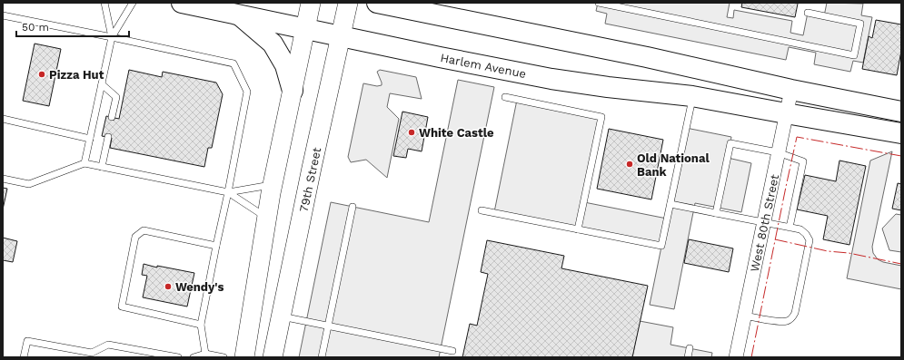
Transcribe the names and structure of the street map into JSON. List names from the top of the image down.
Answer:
{
  "streets": {
    "main road": ["Harlem Avenue", "79th Street"],
    "street": ["West 80th Street"]
  },
  "crossings": [
    ["Harlem Avenue", "79th Street"],
    ["Harlem Avenue", "West 80th Street"]
  ],
  "places": [
    "Pizza Hut",
    "White Castle",
    "Old National Bank",
    "Wendy's"
  ],
  "scale_bar": "50 m"
}
